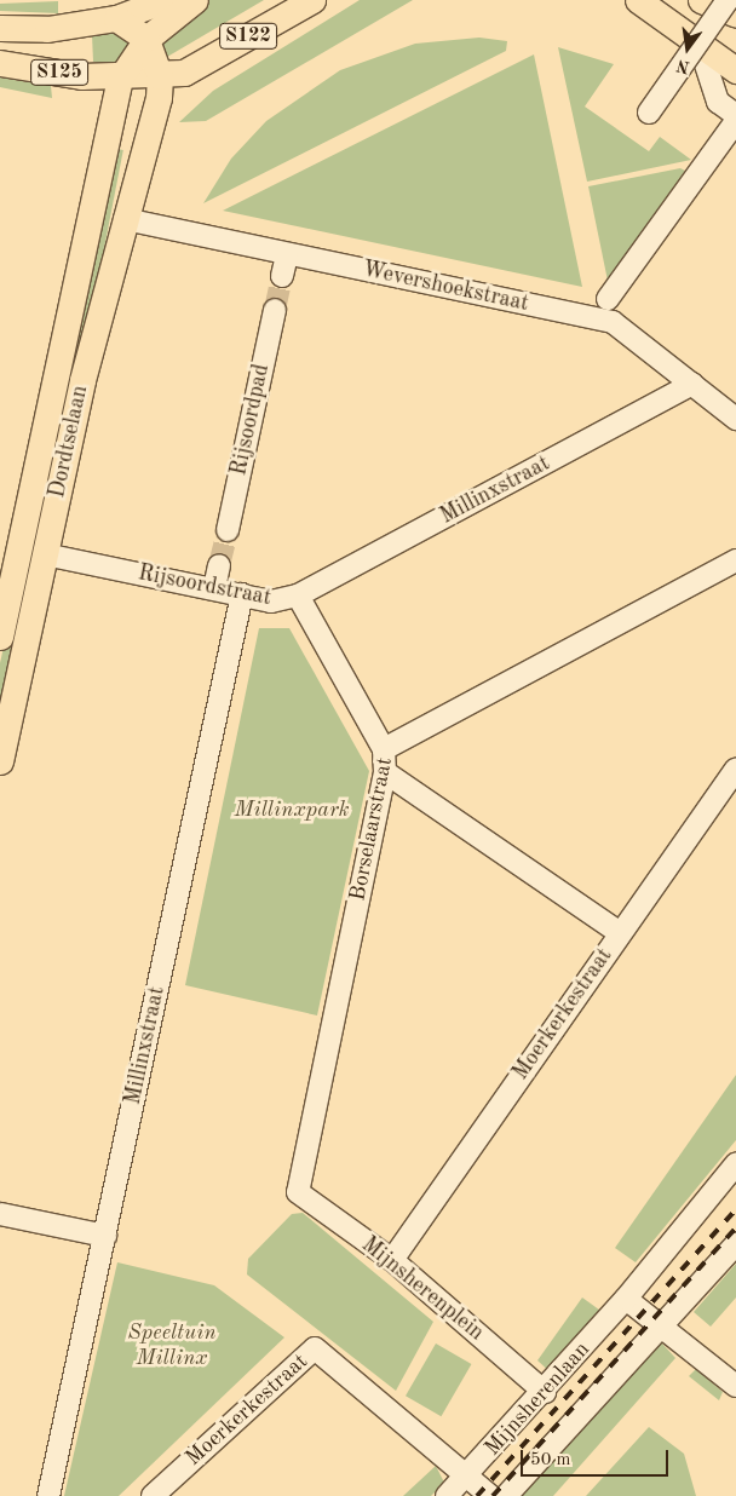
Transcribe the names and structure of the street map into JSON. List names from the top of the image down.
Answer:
{
  "streets": {
    "main road": ["S122", "S125", "Dordtselaan"],
    "street": [
      "Wevershoekstraat",
      "Rijsoordpad",
      "Millinxstraat",
      "Rijsoordstraat",
      "Borselaarstraat",
      "Moerkerkestraat",
      "Mijnsherenplein",
      "Mijnsherenlaan"
    ]
  },
  "crossings": [
    ["S122", "S125"],
    ["S122", "Dordtselaan"],
    ["S125", "Dordtselaan"],
    ["Wevershoekstraat", "Dordtselaan"],
    ["Wevershoekstraat", "Millinxstraat"],
    ["Dordtselaan", "Rijsoordstraat"],
    ["Millinxstraat", "Rijsoordstraat"],
    ["Rijsoordstraat", "Borselaarstraat"],
    ["Borselaarstraat", "Mijnsherenplein"],
    ["Moerkerkestraat", "Mijnsherenplein"],
    ["Moerkerkestraat", "Mijnsherenlaan"],
    ["Mijnsherenplein", "Mijnsherenlaan"]
  ],
  "parks": ["Millinxpark", "Speeltuin Millinx"],
  "scale_bar": "50 m",
  "north": "bottom"
}
